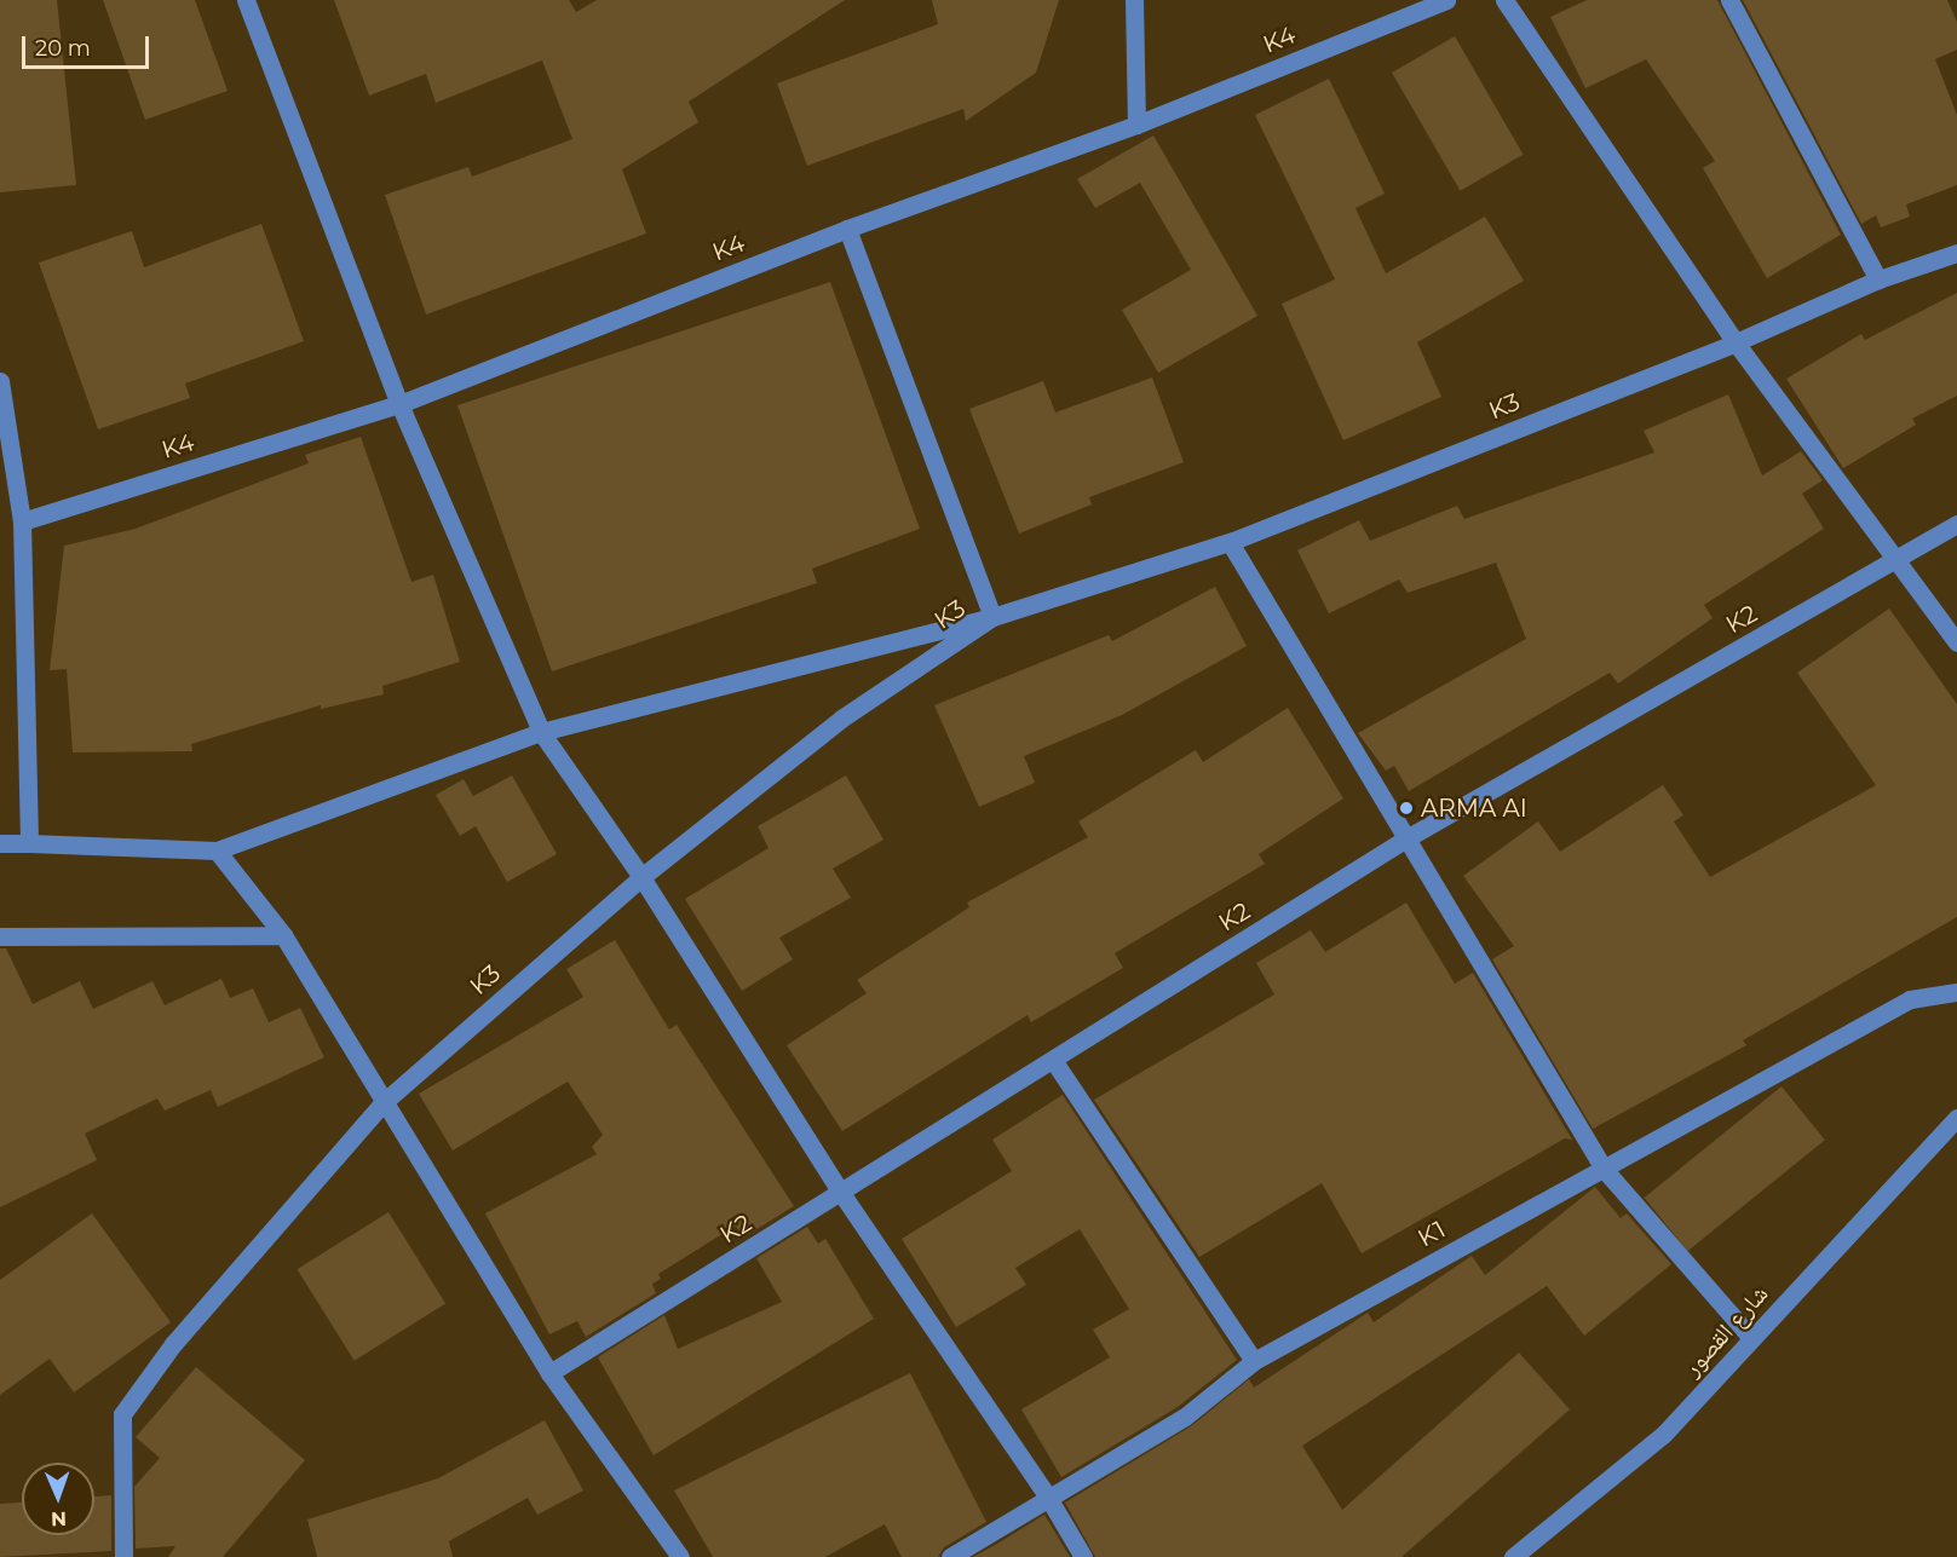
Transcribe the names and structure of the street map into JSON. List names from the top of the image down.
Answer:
{
  "streets": {
    "street": [
      "K4",
      "K3",
      "K2",
      "K1",
      "شارع القصور"
    ]
  },
  "places": ["ARMA AI"],
  "scale_bar": "20 m",
  "north": "bottom"
}
